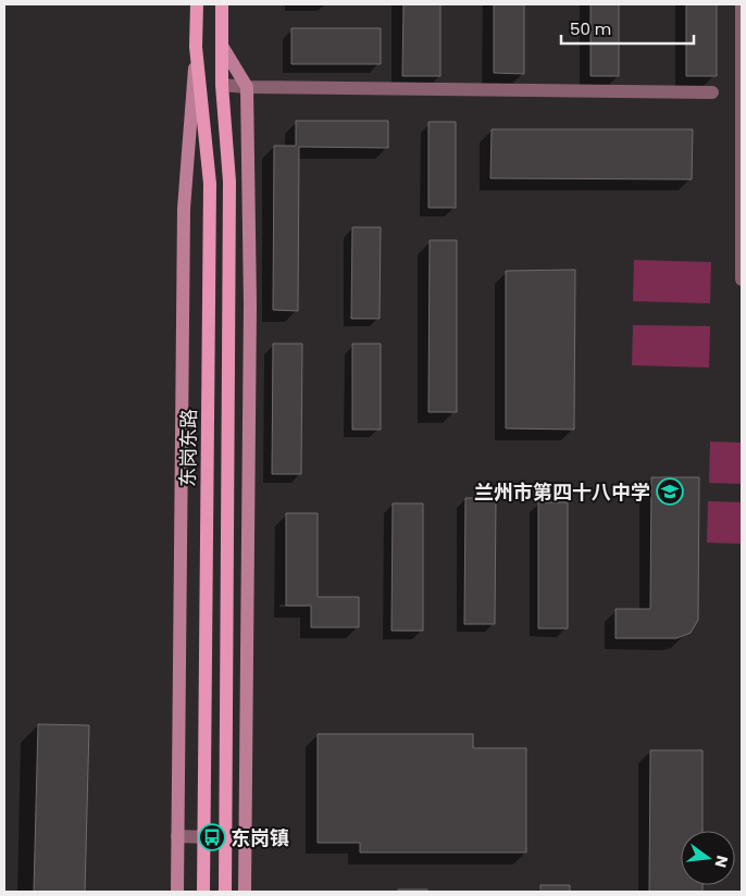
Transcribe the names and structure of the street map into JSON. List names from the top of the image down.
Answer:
{
  "streets": {
    "main road": ["东岗东路"]
  },
  "places": {
    "school or university": ["兰州市第四十八中学"],
    "bus stop": ["东岗镇"]
  },
  "scale_bar": "50 m",
  "north": "right"
}
